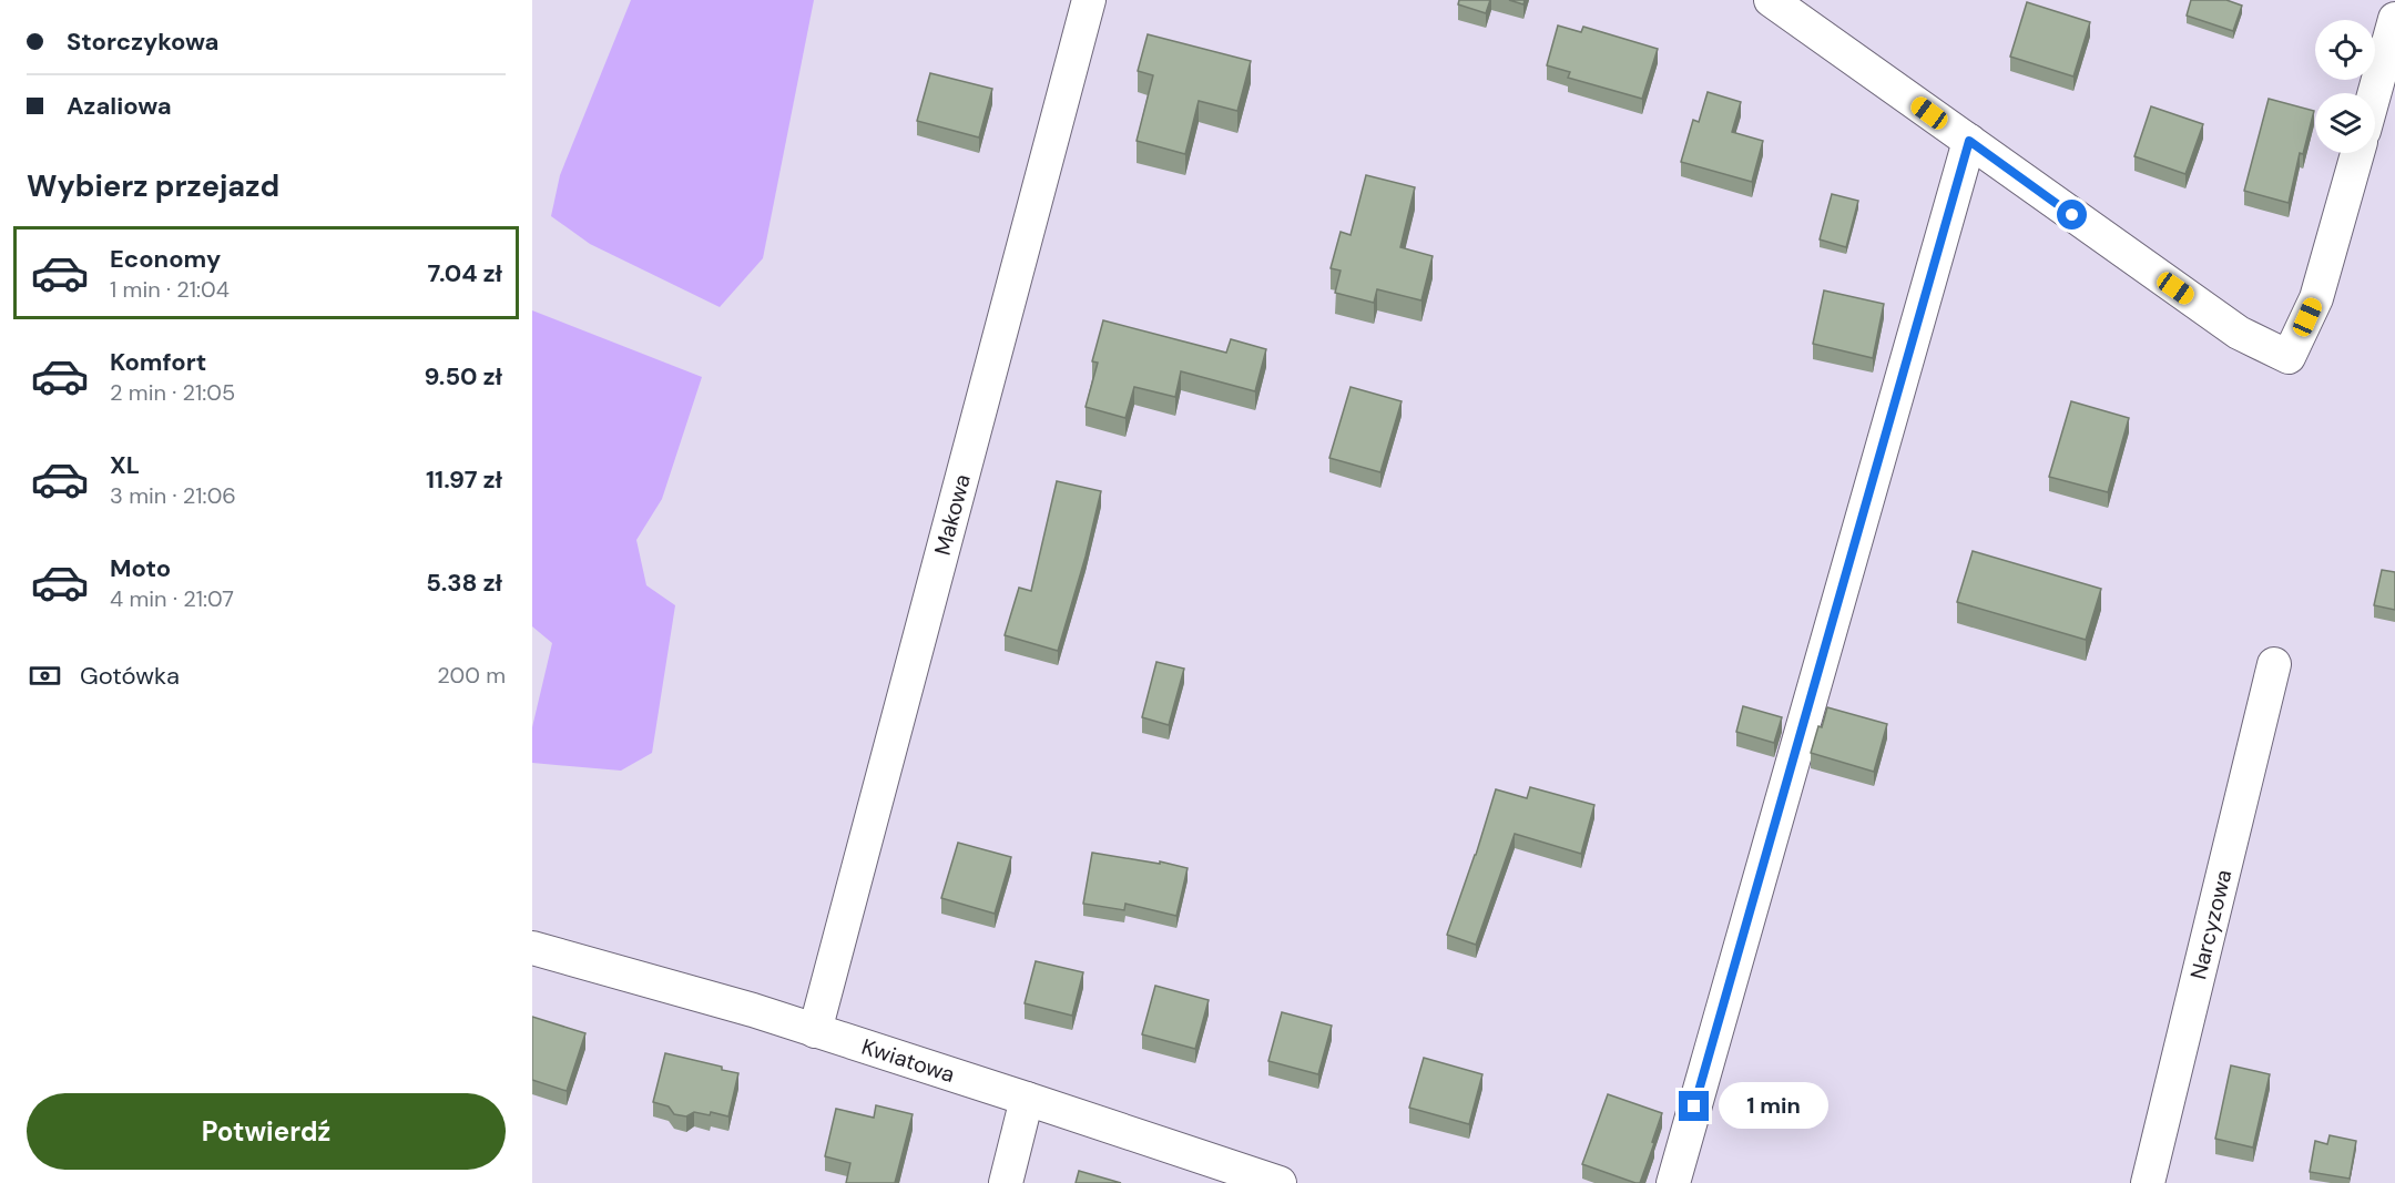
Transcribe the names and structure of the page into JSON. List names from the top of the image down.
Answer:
{
  "streets": {
    "street": ["Makowa", "Narcyzowa", "Kwiatowa"]
  },
  "crossings": [
    ["Makowa", "Kwiatowa"]
  ],
  "page": {
    "banner": ["Storczykowa", "Azaliowa"],
    "heading": "Wybierz przejazd",
    "list": [
      {
        "name": "Economy",
        "note": "1 min · 21:04",
        "value": "7.04 zł"
      },
      {
        "name": "Komfort",
        "note": "2 min · 21:05",
        "value": "9.50 zł"
      },
      {
        "name": "XL",
        "note": "3 min · 21:06",
        "value": "11.97 zł"
      },
      {
        "name": "Moto",
        "note": "4 min · 21:07",
        "value": "5.38 zł"
      }
    ],
    "pay": ["Gotówka", "200 m"],
    "buttons": "Potwierdź",
    "bubble": "1 min"
  }
}
